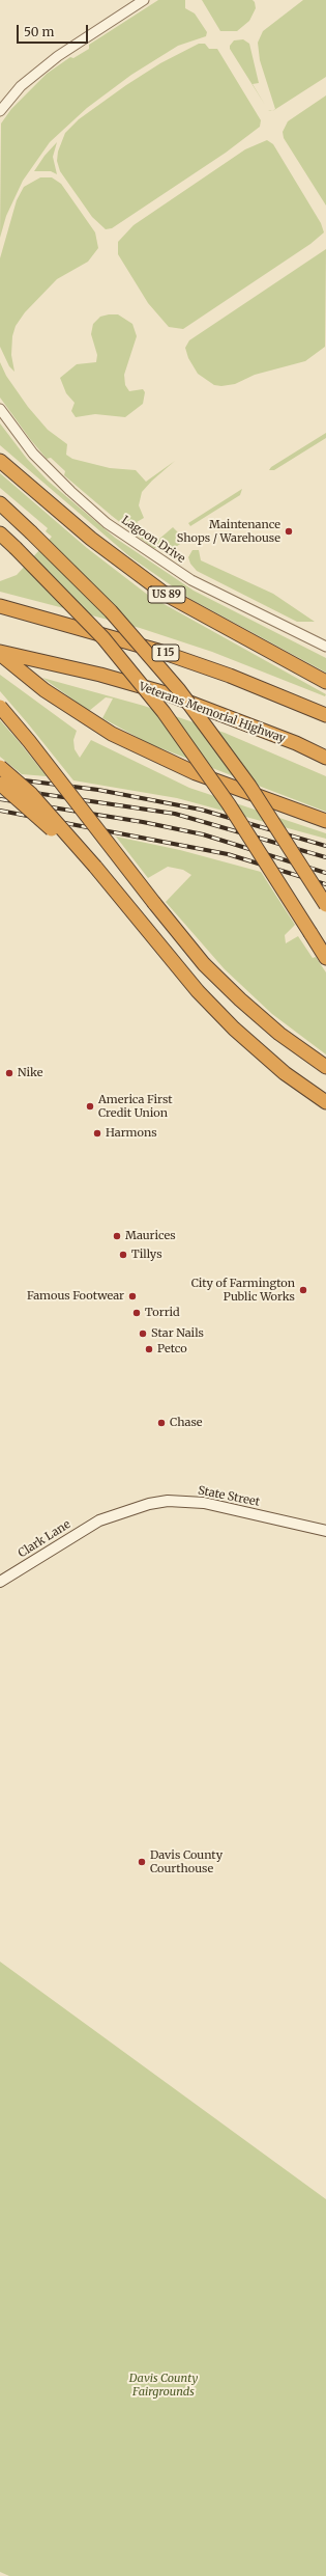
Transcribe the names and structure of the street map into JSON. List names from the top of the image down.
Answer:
{
  "streets": {
    "highway": ["US 89", "I 15", "Veterans Memorial Highway"],
    "main road": ["State Street", "Clark Lane"],
    "street": ["Lagoon Drive"]
  },
  "crossings": [
    ["State Street", "Clark Lane"]
  ],
  "parks": ["Davis County Fairgrounds"],
  "places": [
    "Maintenance Shops / Warehouse",
    "Nike",
    "America First Credit Union",
    "Harmons",
    "Maurices",
    "Tillys",
    "City of Farmington Public Works",
    "Famous Footwear",
    "Torrid",
    "Star Nails",
    "Petco",
    "Chase",
    "Davis County Courthouse"
  ],
  "scale_bar": "50 m"
}
